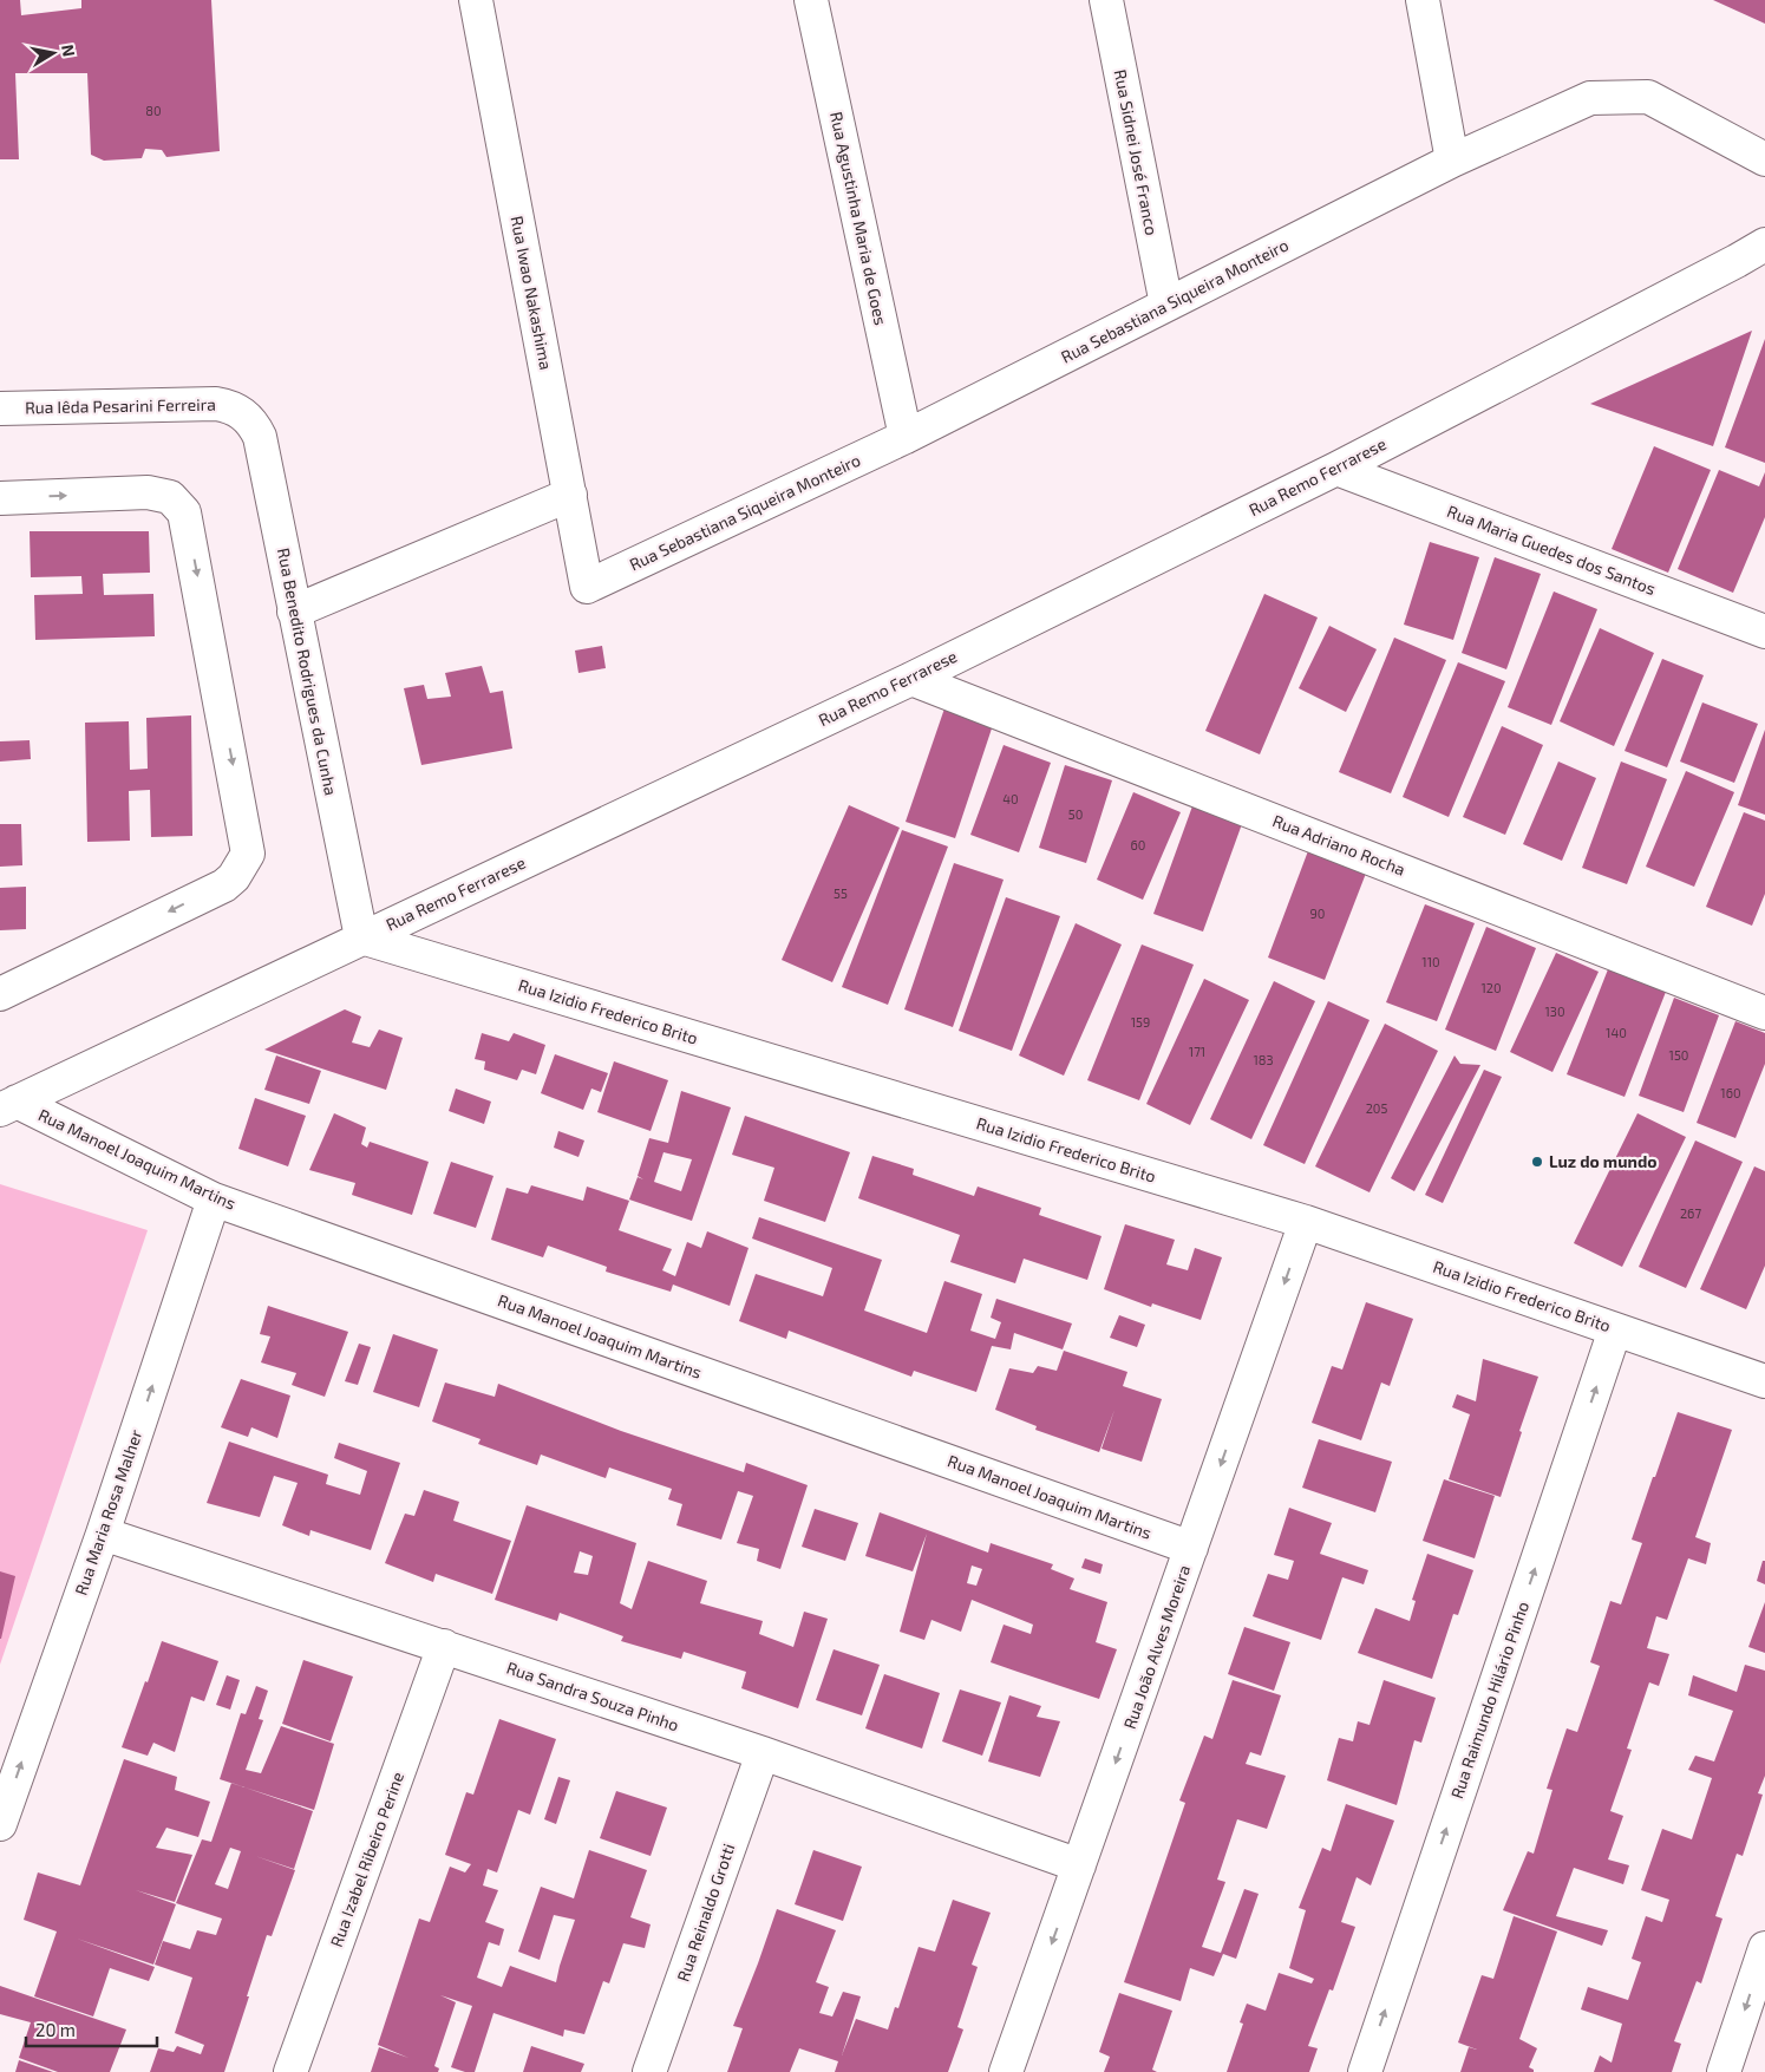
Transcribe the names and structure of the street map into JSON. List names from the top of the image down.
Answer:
{
  "streets": {
    "street": [
      "Rua Sidnei José Franco",
      "Rua Agustinha Maria de Goes",
      "Rua Iwao Nakashima",
      "Rua Sebastiana Siqueira Monteiro",
      "Rua Iêda Pesarini Ferreira",
      "Rua Remo Ferrarese",
      "Rua Maria Guedes dos Santos",
      "Rua Benedito Rodrigues da Cunha",
      "Rua Adriano Rocha",
      "Rua Izidio Frederico Brito",
      "Rua Manoel Joaquim Martins",
      "Rua Maria Rosa Malher",
      "Rua João Alves Moreira",
      "Rua Sandra Souza Pinho",
      "Rua Raimundo Hilário Pinho",
      "Rua Izabel Ribeiro Perine",
      "Rua Reinaldo Grotti"
    ]
  },
  "crossings": [
    ["Rua Sidnei José Franco", "Rua Sebastiana Siqueira Monteiro"],
    ["Rua Agustinha Maria de Goes", "Rua Sebastiana Siqueira Monteiro"],
    ["Rua Iwao Nakashima", "Rua Sebastiana Siqueira Monteiro"],
    ["Rua Iêda Pesarini Ferreira", "Rua Benedito Rodrigues da Cunha"],
    ["Rua Remo Ferrarese", "Rua Maria Guedes dos Santos"],
    ["Rua Remo Ferrarese", "Rua Benedito Rodrigues da Cunha"],
    ["Rua Remo Ferrarese", "Rua Adriano Rocha"],
    ["Rua Remo Ferrarese", "Rua Izidio Frederico Brito"],
    ["Rua Remo Ferrarese", "Rua Manoel Joaquim Martins"],
    ["Rua Benedito Rodrigues da Cunha", "Rua Izidio Frederico Brito"],
    ["Rua Izidio Frederico Brito", "Rua João Alves Moreira"],
    ["Rua Izidio Frederico Brito", "Rua Raimundo Hilário Pinho"],
    ["Rua Manoel Joaquim Martins", "Rua Maria Rosa Malher"],
    ["Rua Manoel Joaquim Martins", "Rua João Alves Moreira"],
    ["Rua Maria Rosa Malher", "Rua Sandra Souza Pinho"],
    ["Rua João Alves Moreira", "Rua Sandra Souza Pinho"],
    ["Rua Sandra Souza Pinho", "Rua Izabel Ribeiro Perine"],
    ["Rua Sandra Souza Pinho", "Rua Reinaldo Grotti"]
  ],
  "one_way": ["Rua Maria Rosa Malher", "Rua João Alves Moreira", "Rua Raimundo Hilário Pinho"],
  "places": ["Luz do mundo"],
  "house_numbers": [
    "80",
    "40",
    "50",
    "60",
    "55",
    "90",
    "110",
    "120",
    "130",
    "159",
    "140",
    "171",
    "150",
    "183",
    "160",
    "205",
    "267"
  ],
  "scale_bar": "20 m",
  "north": "right"
}
